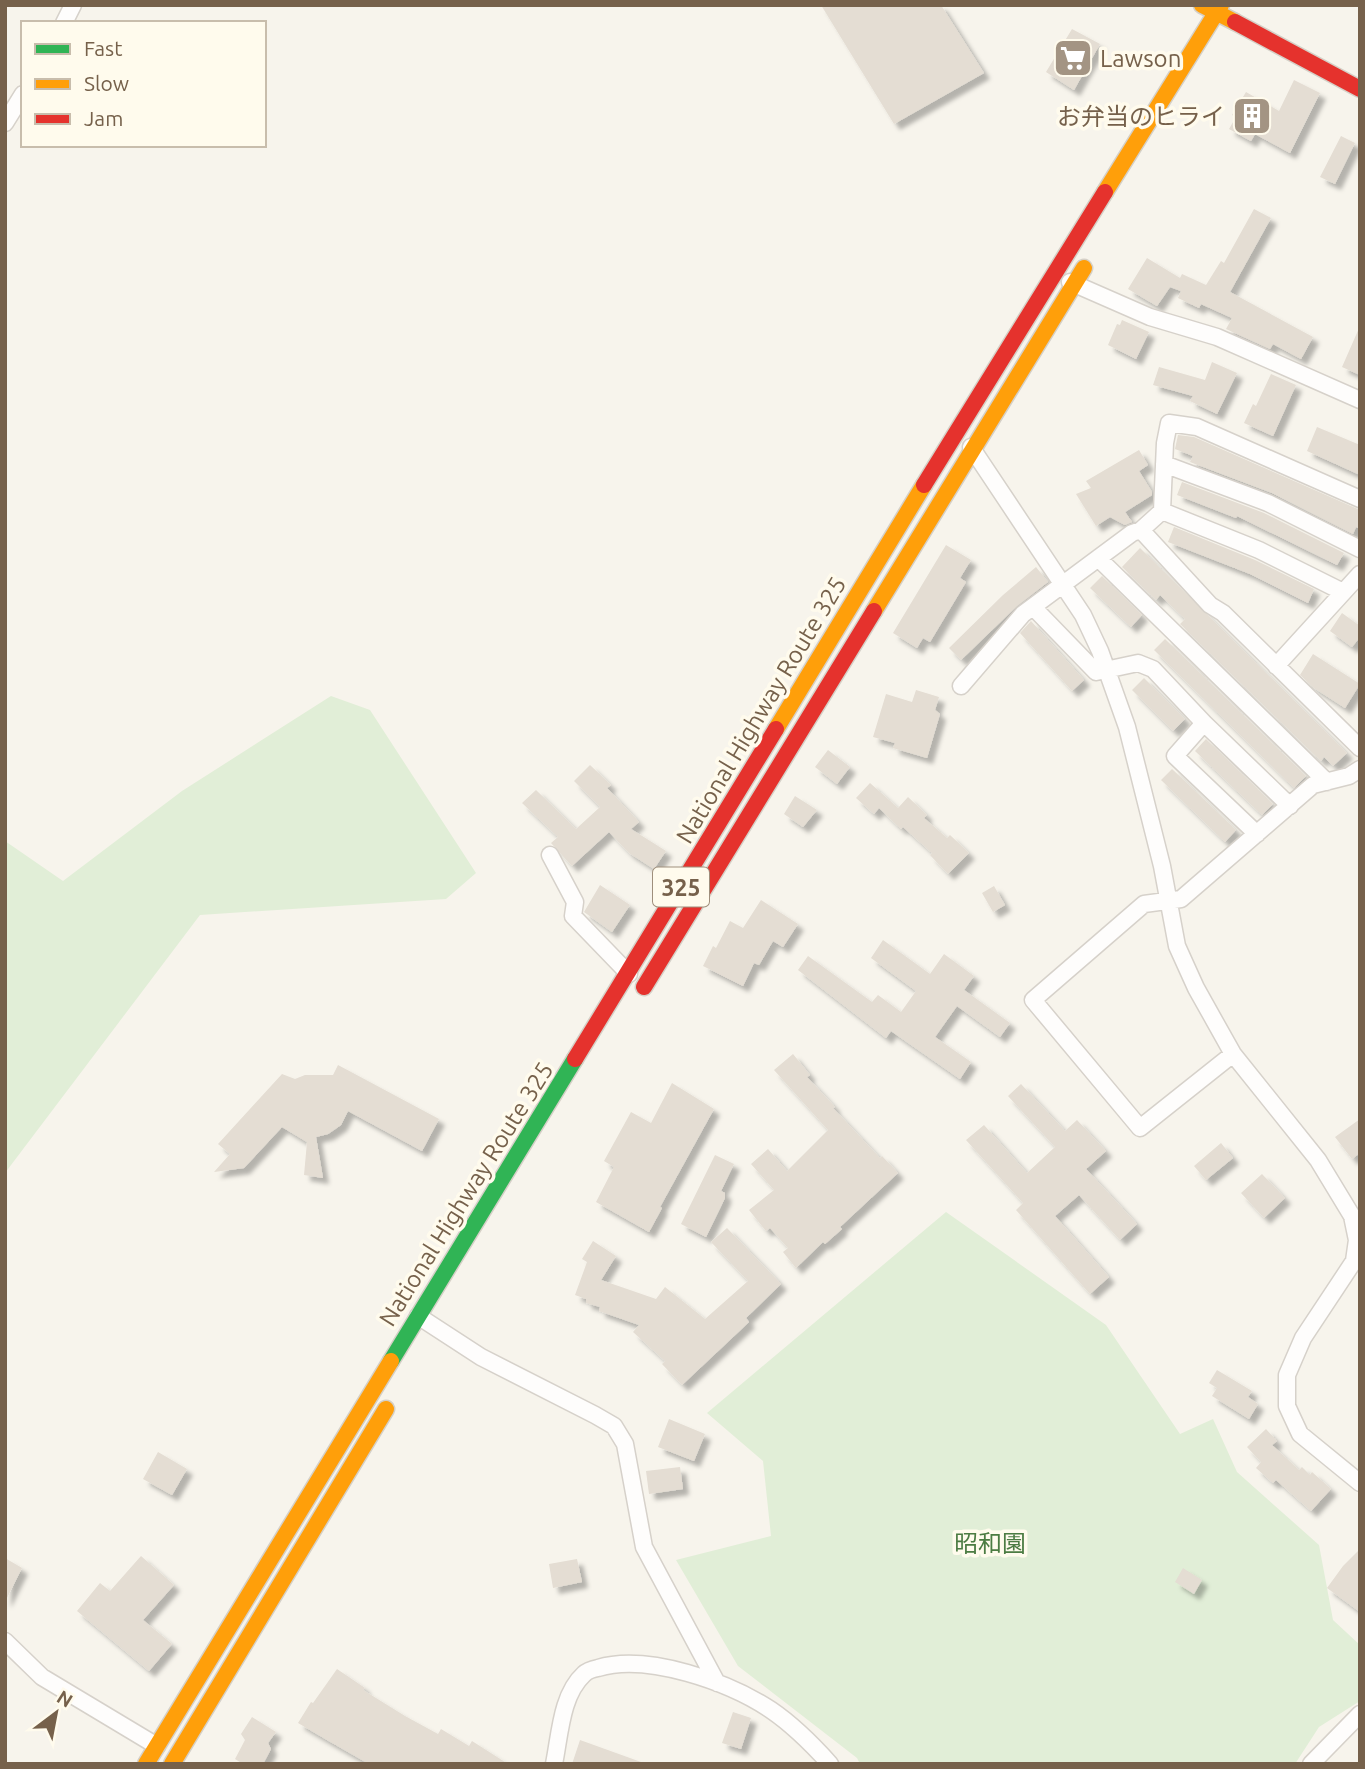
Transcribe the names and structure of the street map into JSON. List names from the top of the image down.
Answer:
{
  "streets": {
    "main road": ["National Highway Route 325", "325"]
  },
  "parks": ["昭和園"],
  "places": {
    "supermarket": ["Lawson"],
    "building": ["お弁当のヒライ"]
  },
  "legend": ["Fast", "Slow", "Jam"],
  "north": "top right"
}
